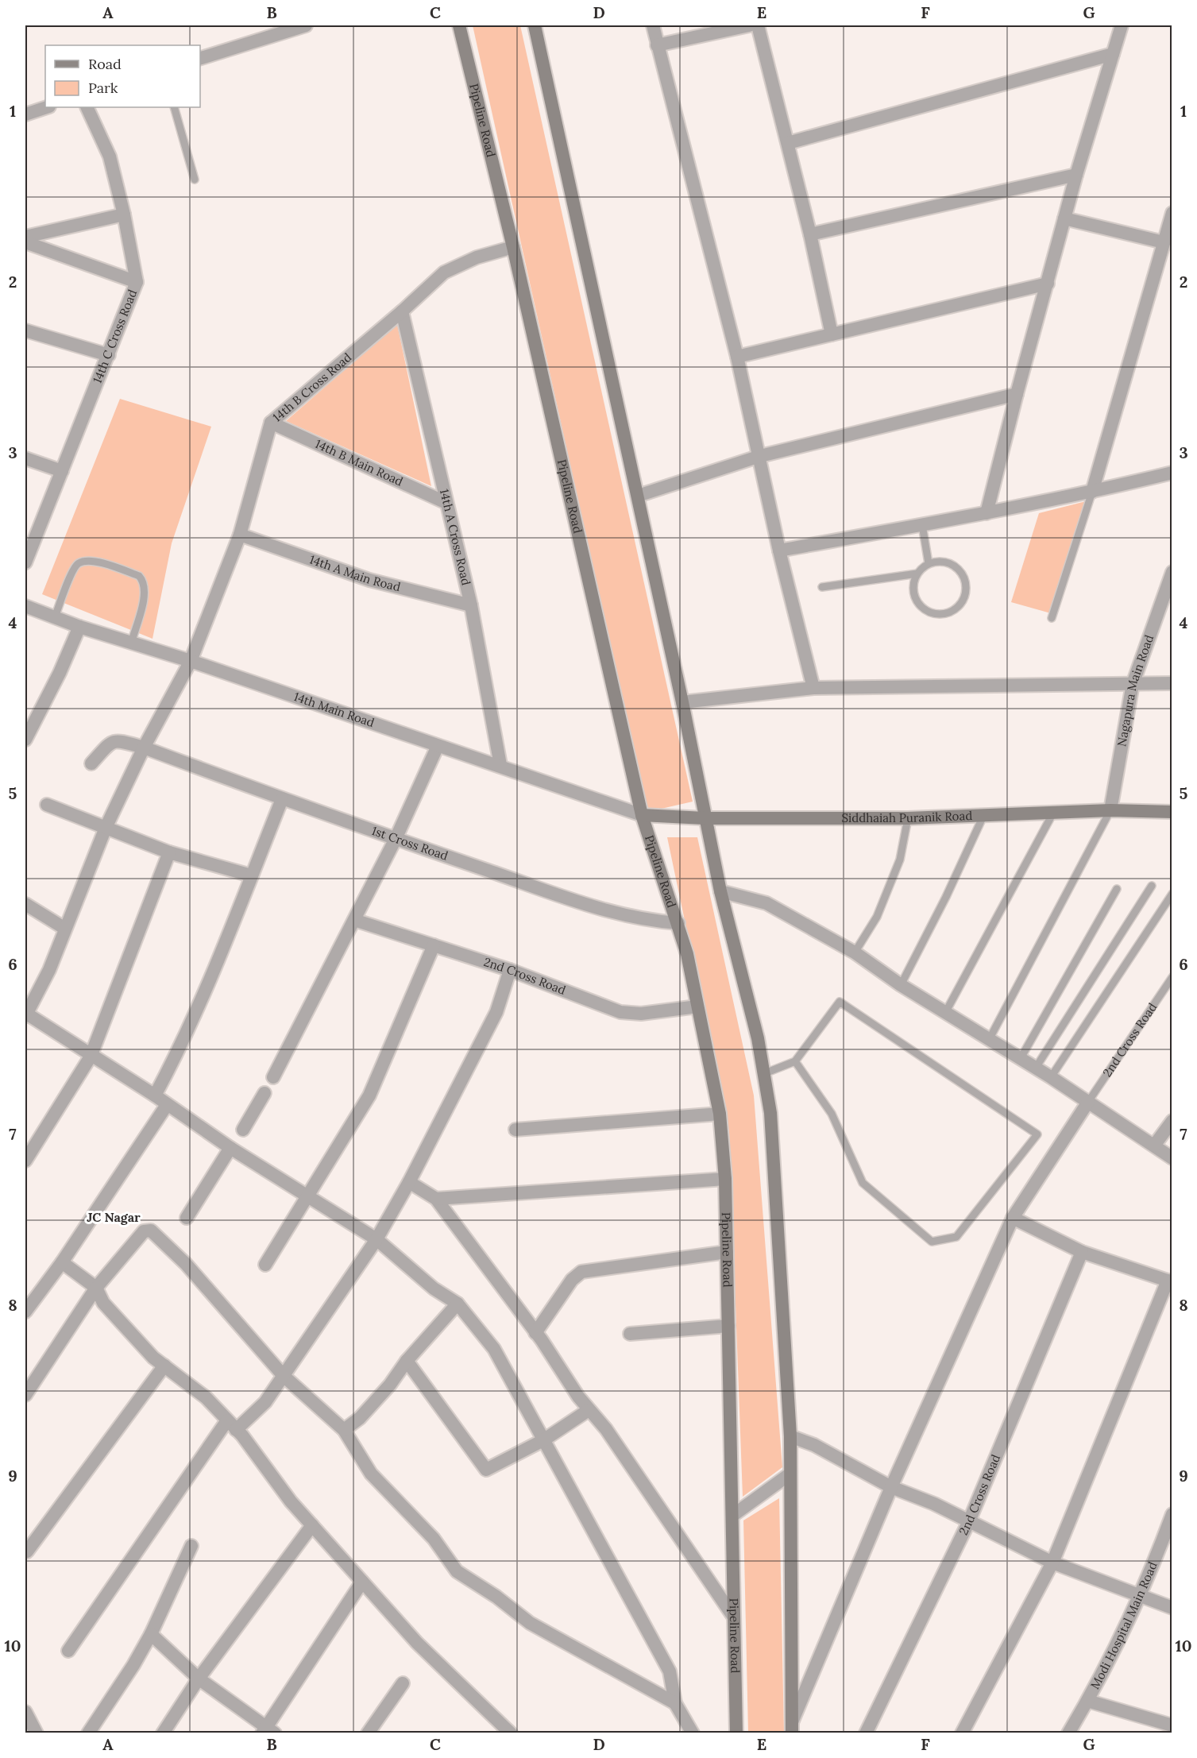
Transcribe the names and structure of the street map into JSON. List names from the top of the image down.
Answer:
{
  "streets": {
    "main road": ["Pipeline Road", "Siddhaiah Puranik Road"],
    "street": [
      "14th C Cross Road",
      "14th B Cross Road",
      "14th B Main Road",
      "14th A Cross Road",
      "14th A Main Road",
      "Nagapura Main Road",
      "14th Main Road",
      "1st Cross Road",
      "2nd Cross Road",
      "Modi Hospital Main Road"
    ]
  },
  "crossings": [
    ["Pipeline Road", "14th B Cross Road"],
    ["Pipeline Road", "14th Main Road"],
    ["Pipeline Road", "Siddhaiah Puranik Road"],
    ["Pipeline Road", "1st Cross Road"],
    ["Pipeline Road", "2nd Cross Road"],
    ["14th B Cross Road", "14th B Main Road"],
    ["14th B Cross Road", "14th A Cross Road"],
    ["14th B Cross Road", "14th A Main Road"],
    ["14th B Cross Road", "14th Main Road"],
    ["14th B Cross Road", "1st Cross Road"],
    ["14th B Main Road", "14th A Cross Road"],
    ["14th A Cross Road", "14th A Main Road"],
    ["14th A Cross Road", "14th Main Road"],
    ["Nagapura Main Road", "Siddhaiah Puranik Road"],
    ["14th Main Road", "Siddhaiah Puranik Road"]
  ],
  "districts": ["JC Nagar"],
  "legend": ["Road", "Park"],
  "grid": {
    "columns": [
      "A",
      "B",
      "C",
      "D",
      "E",
      "F",
      "G"
    ],
    "rows": [
      "1",
      "2",
      "3",
      "4",
      "5",
      "6",
      "7",
      "8",
      "9",
      "10"
    ]
  }
}
